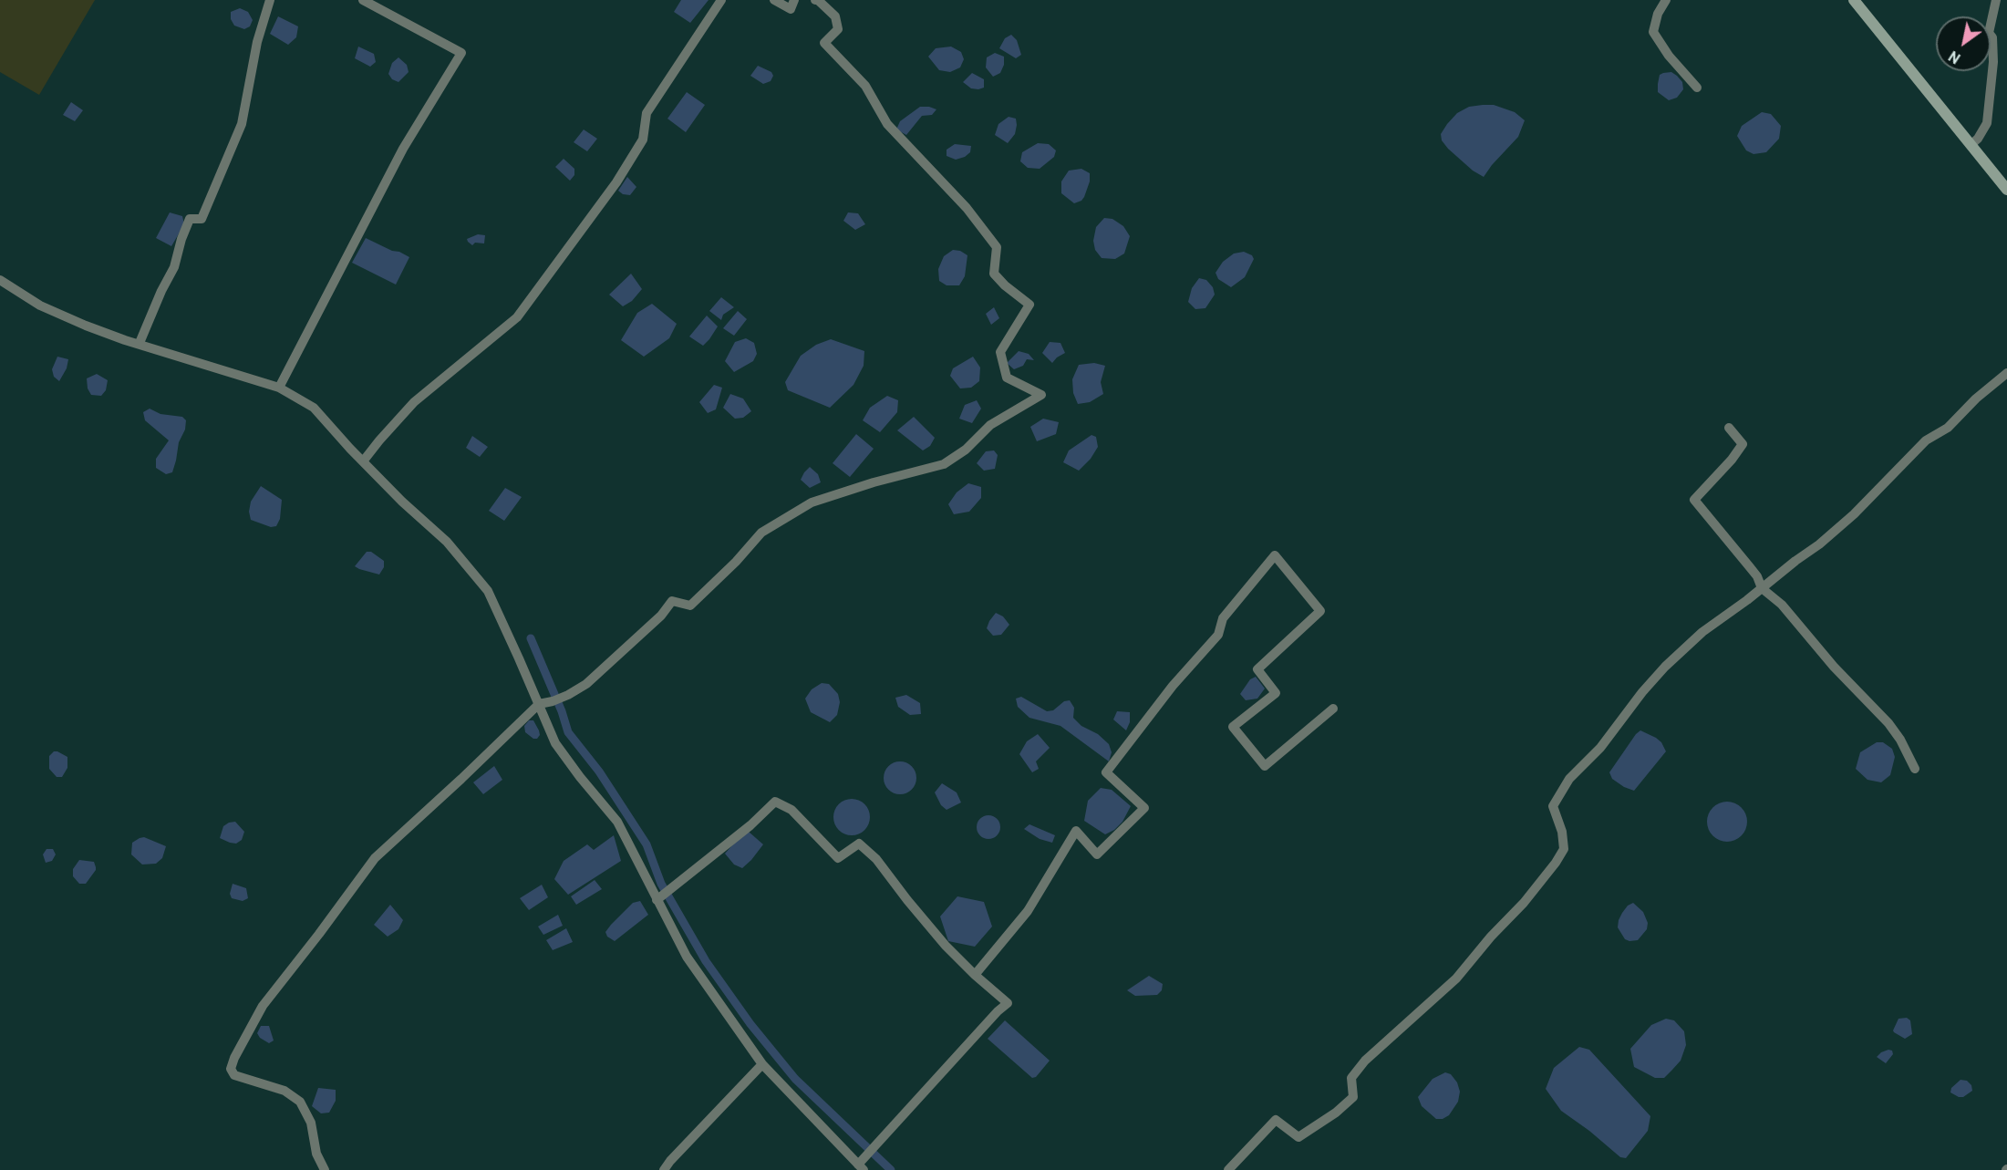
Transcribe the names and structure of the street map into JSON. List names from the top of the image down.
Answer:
{
  "north": "bottom left"
}
